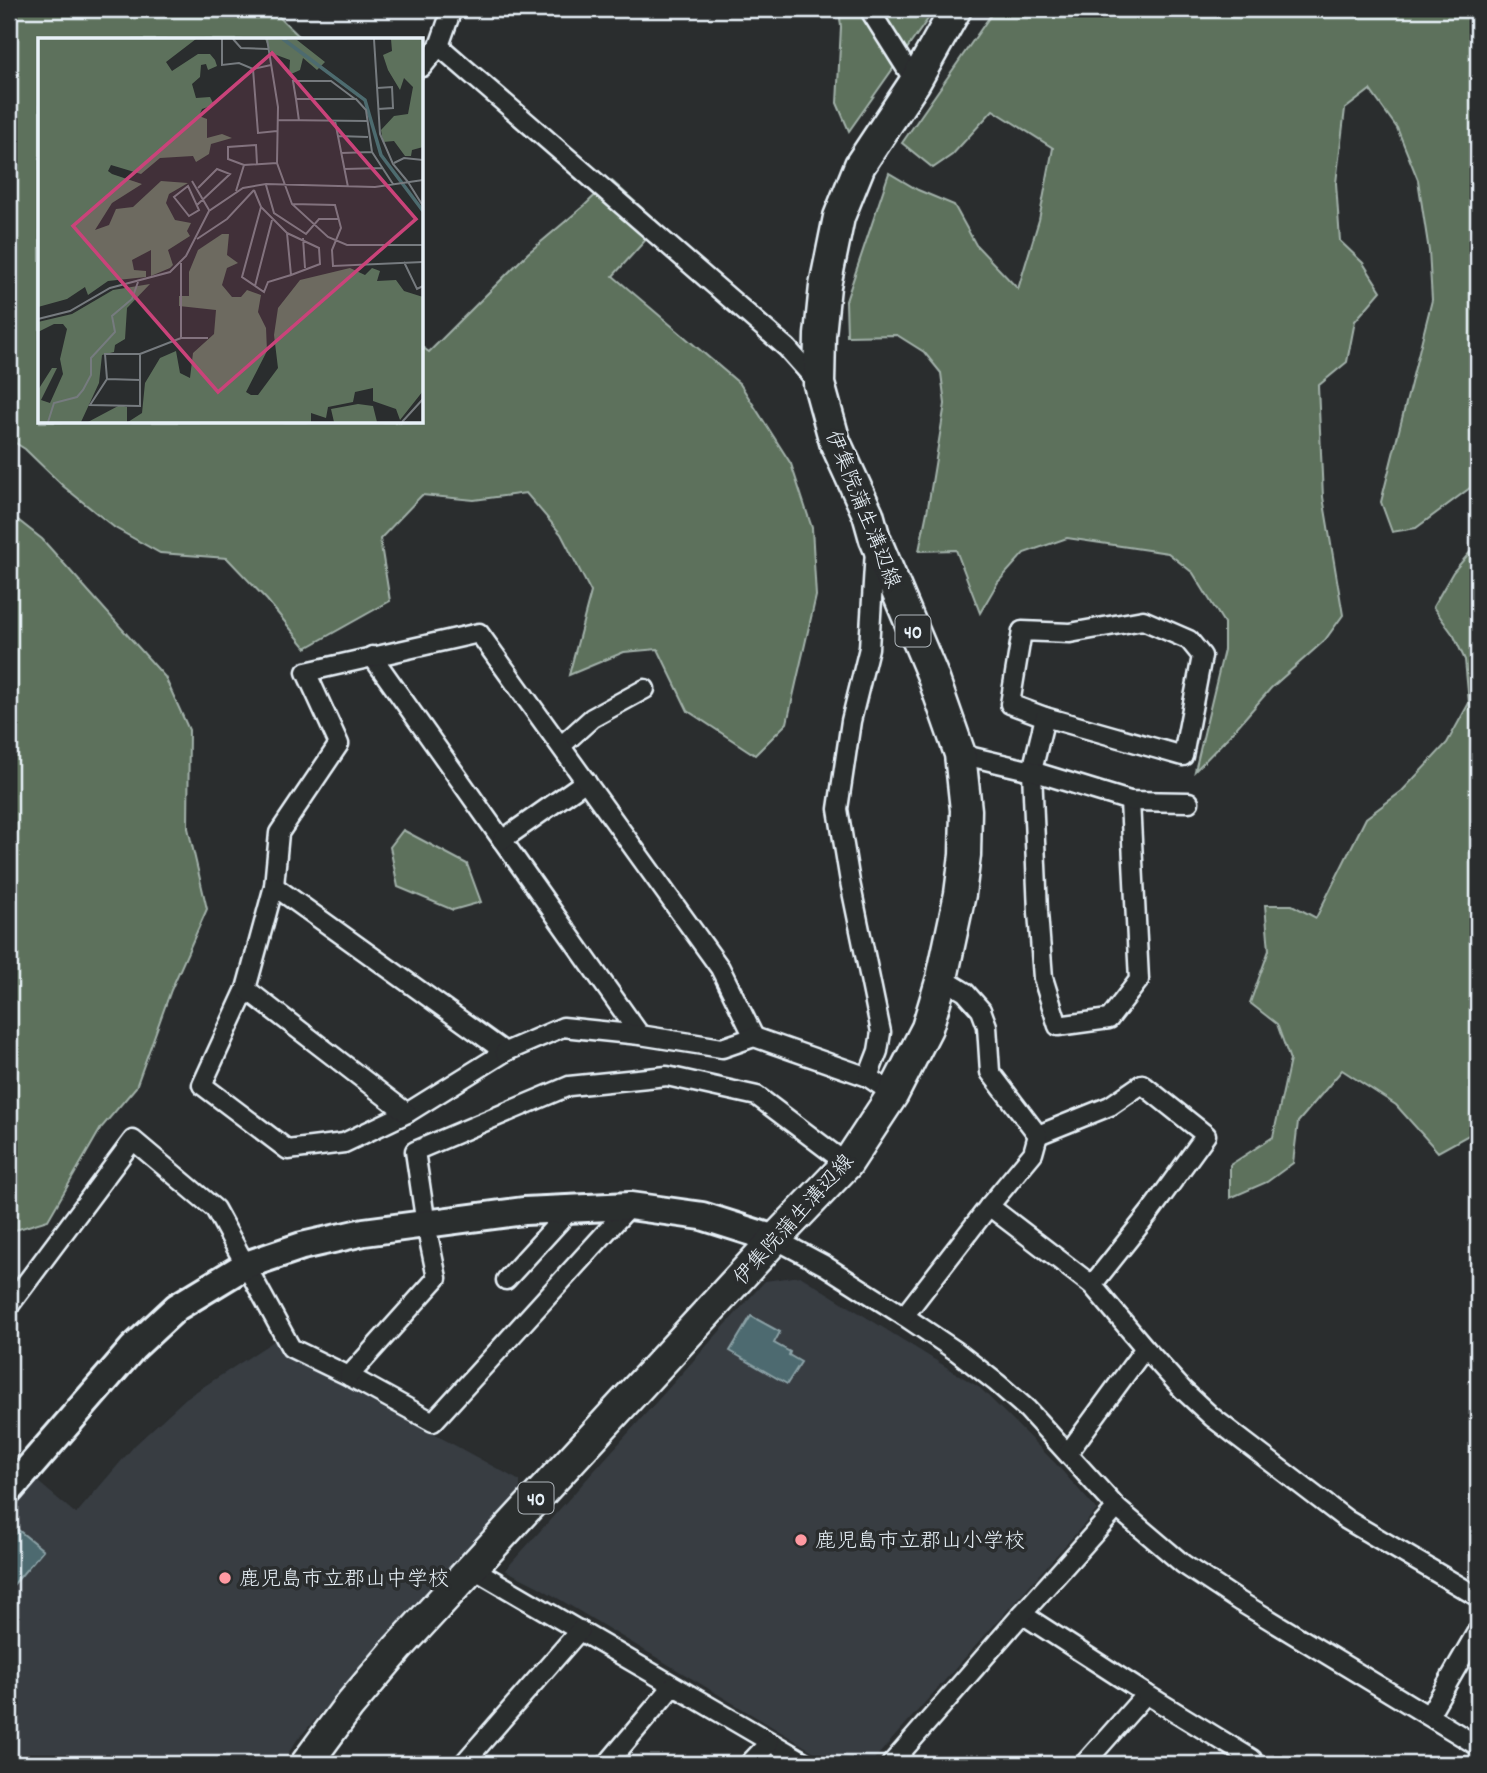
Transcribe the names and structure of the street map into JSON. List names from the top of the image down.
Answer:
{
  "streets": {
    "main road": ["伊集院蒲生溝辺線", "40"]
  },
  "places": ["鹿児島市立郡山小学校", "鹿児島市立郡山中学校"]
}
